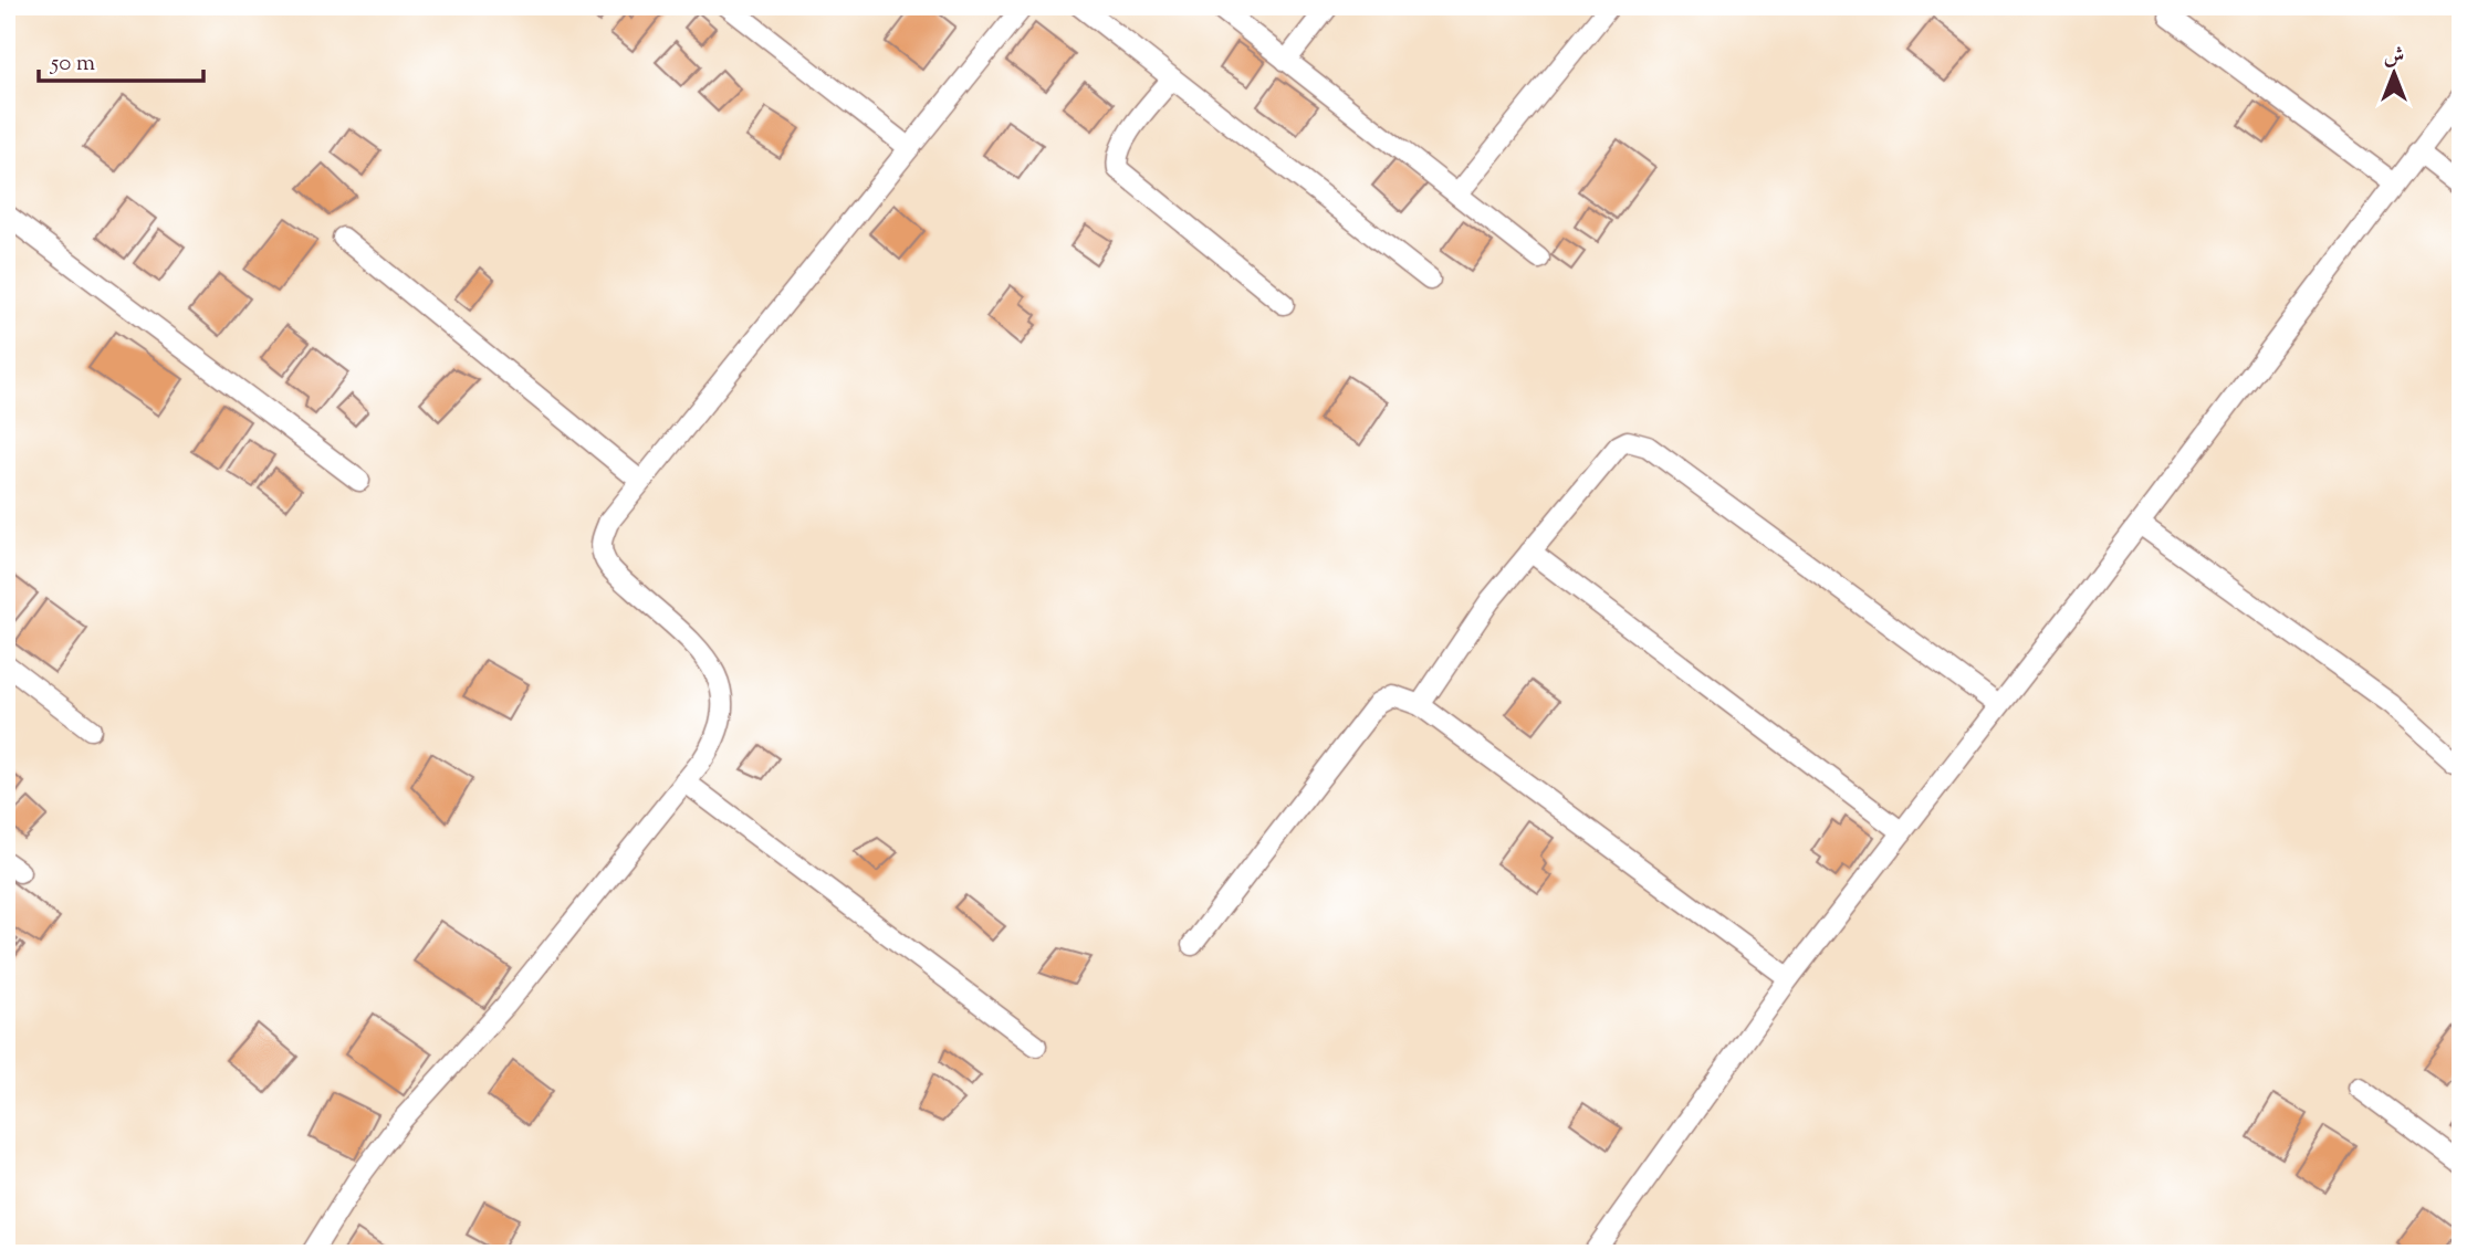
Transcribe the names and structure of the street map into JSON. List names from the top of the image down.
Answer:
{
  "scale_bar": "50 m",
  "north": "top"
}
